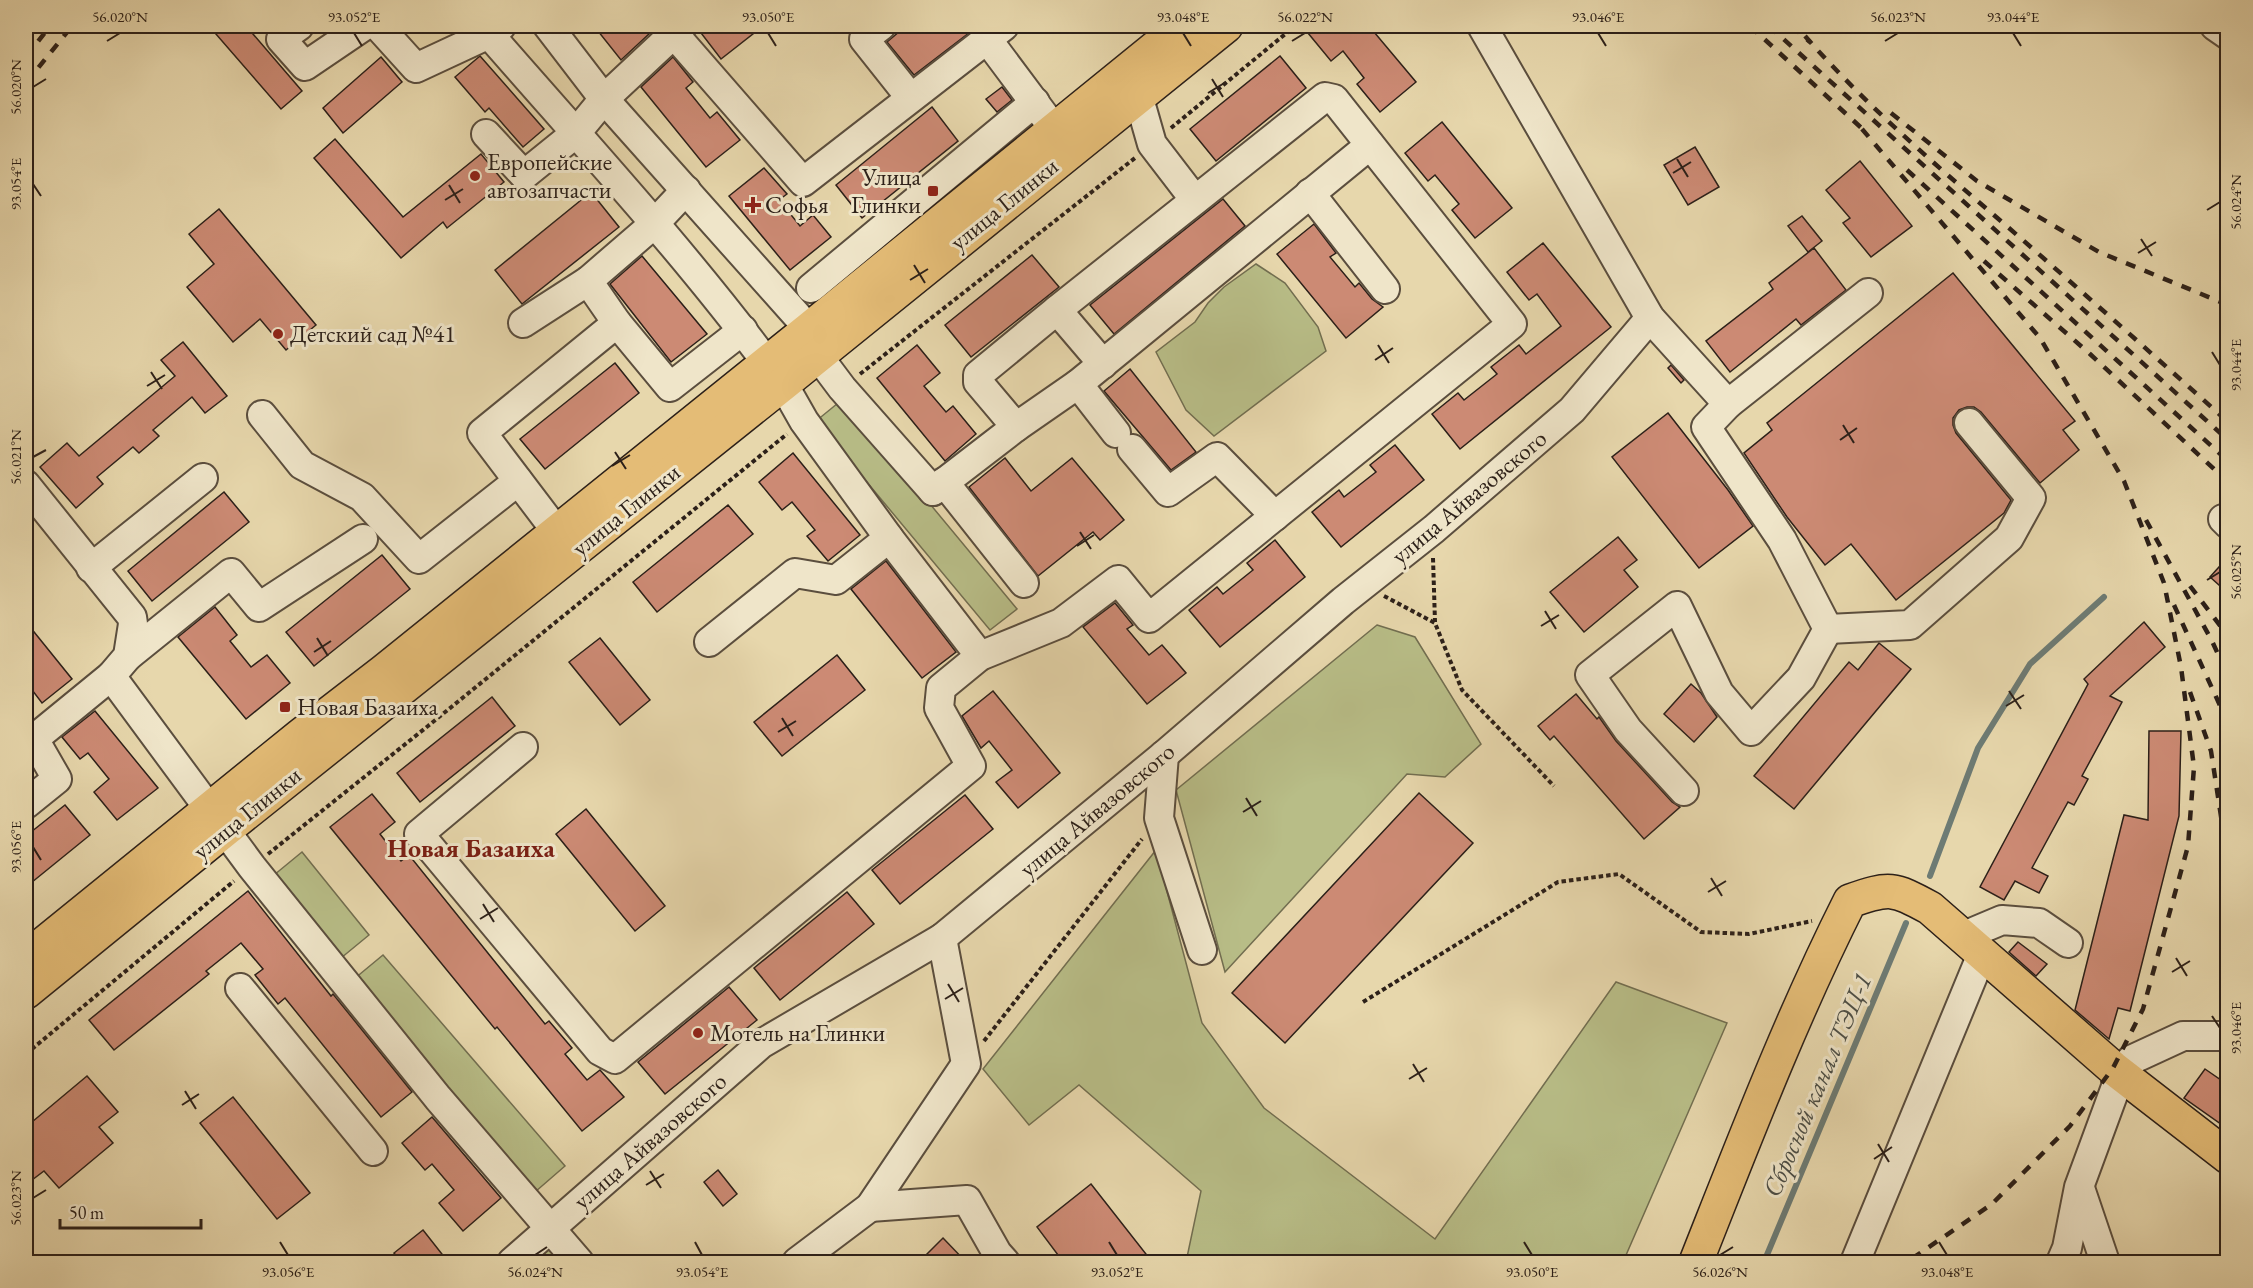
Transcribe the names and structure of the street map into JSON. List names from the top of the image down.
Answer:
{
  "streets": {
    "main road": ["улица Глинки"],
    "street": ["улица Айвазовского"]
  },
  "districts": ["Новая Базаиха"],
  "water": ["Сбросной канал ТЭЦ-1"],
  "places": {
    "other": ["Европейские автозапчасти", "Детский сад №41", "Мотель на Глинки"],
    "transit": ["Улица Глинки", "Новая Базаиха"],
    "health": ["Софья"]
  },
  "scale_bar": "50 m",
  "coordinates": [
    "56.020°N",
    "93.052°E",
    "93.050°E",
    "93.048°E",
    "56.022°N",
    "93.046°E",
    "56.023°N",
    "93.044°E",
    "93.054°E",
    "56.024°N",
    "56.021°N",
    "56.025°N",
    "93.056°E",
    "56.026°N"
  ]
}
